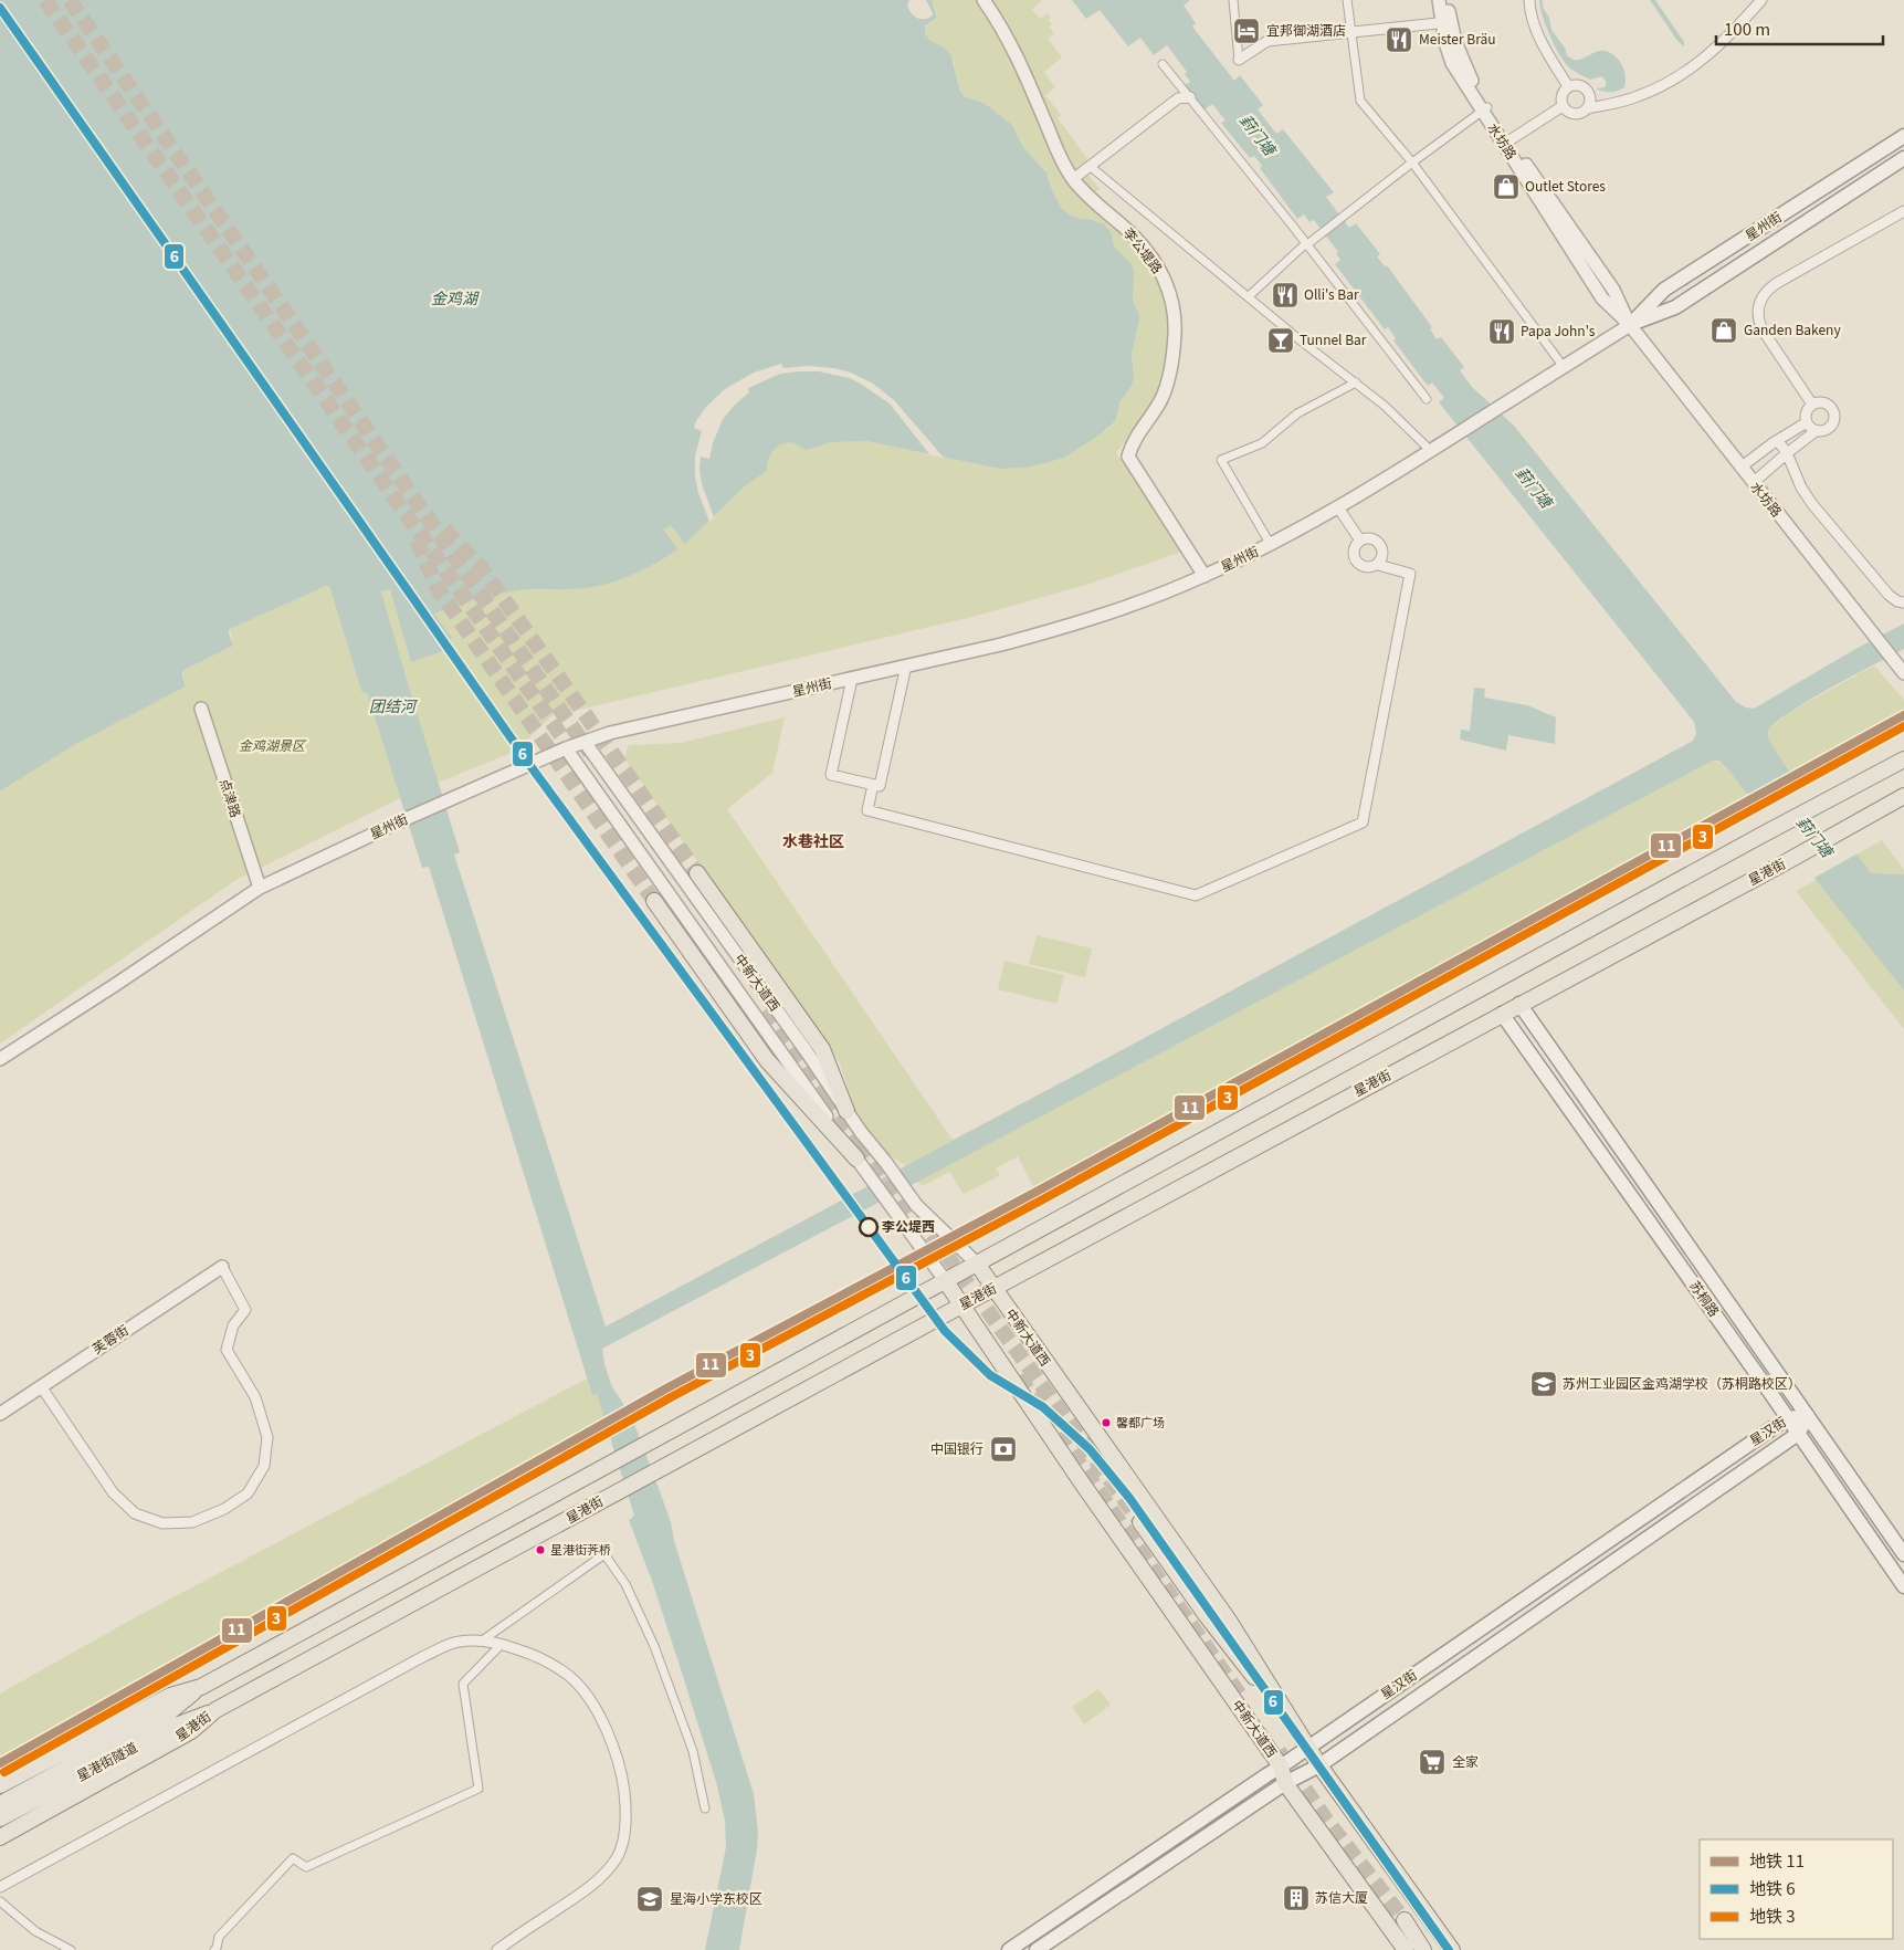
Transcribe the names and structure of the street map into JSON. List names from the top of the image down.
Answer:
{
  "streets": {
    "main road": [
      "星州街",
      "星港街",
      "中新大道西",
      "苏桐路",
      "星汉街",
      "星港街隧道"
    ],
    "street": [
      "水坊路",
      "李公堤路",
      "点津路",
      "芙蓉街"
    ]
  },
  "crossings": [
    ["水坊路", "星州街"],
    ["星州街", "李公堤路"],
    ["星州街", "点津路"],
    ["星州街", "中新大道西"],
    ["星港街", "中新大道西"],
    ["星港街", "苏桐路"],
    ["星港街", "星港街隧道"],
    ["中新大道西", "星汉街"],
    ["苏桐路", "星汉街"]
  ],
  "districts": ["水巷社区"],
  "water": ["葑门塘", "金鸡湖", "团结河"],
  "parks": ["金鸡湖景区"],
  "places": {
    "hotel": ["宜邦御湖酒店"],
    "restaurant": ["Meister Bräu", "Olli's Bar", "Papa John's"],
    "shop": ["Outlet Stores", "Ganden Bakeny"],
    "bar": ["Tunnel Bar"],
    "other": ["李公堤西", "馨都广场", "星港街荠桥"],
    "school or university": ["苏州工业园区金鸡湖学校（苏桐路校区）", "星海小学东校区"],
    "bank": ["中国银行"],
    "supermarket": ["全家"],
    "building": ["苏信大厦"]
  },
  "lines": ["metro line 6", "metro line 11", "metro line 3"],
  "legend": ["地铁 11", "地铁 6", "地铁 3"],
  "scale_bar": "100 m"
}
